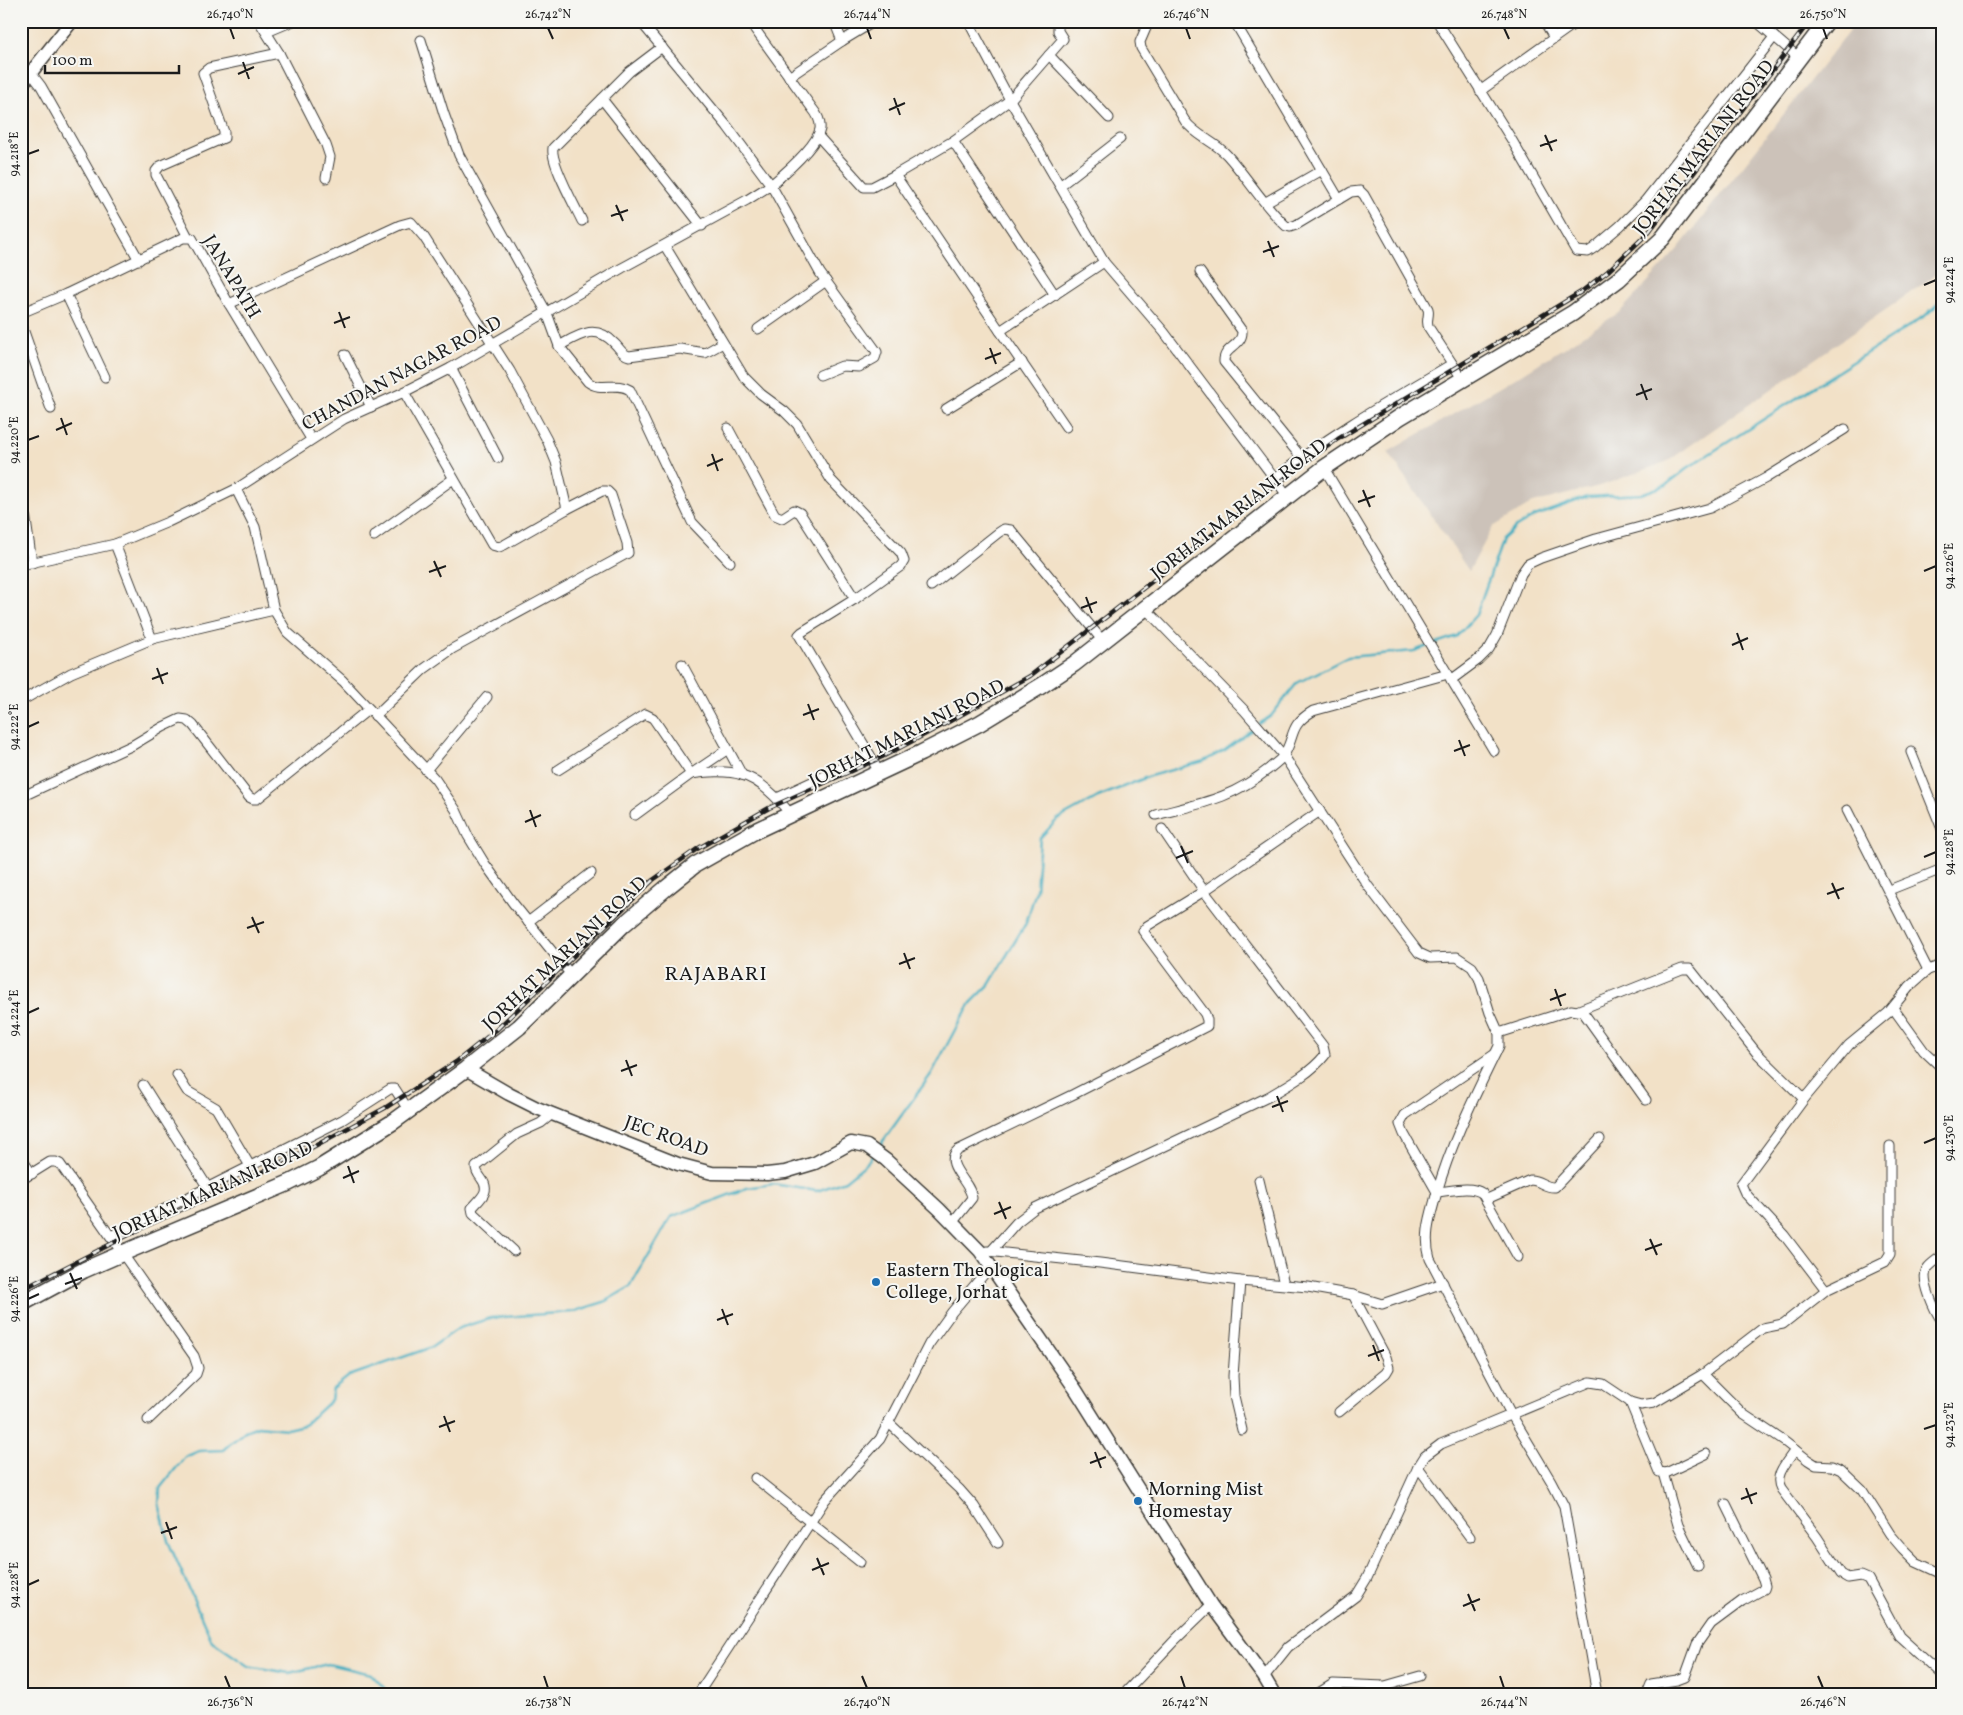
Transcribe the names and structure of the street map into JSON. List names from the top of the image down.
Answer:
{
  "streets": {
    "highway": ["JORHAT MARIANI ROAD"],
    "street": ["JANAPATH", "CHANDAN NAGAR ROAD", "JEC ROAD"]
  },
  "crossings": [
    ["JORHAT MARIANI ROAD", "JEC ROAD"],
    ["JANAPATH", "CHANDAN NAGAR ROAD"]
  ],
  "districts": ["RAJABARI"],
  "places": ["Eastern Theological College, Jorhat", "Morning Mist Homestay"],
  "scale_bar": "100 m",
  "coordinates": [
    "26.740°N",
    "26.742°N",
    "26.744°N",
    "26.746°N",
    "26.748°N",
    "26.750°N",
    "94.218°E",
    "94.224°E",
    "94.220°E",
    "94.226°E",
    "94.222°E",
    "94.228°E",
    "94.230°E",
    "94.232°E",
    "26.736°N",
    "26.738°N"
  ]
}
